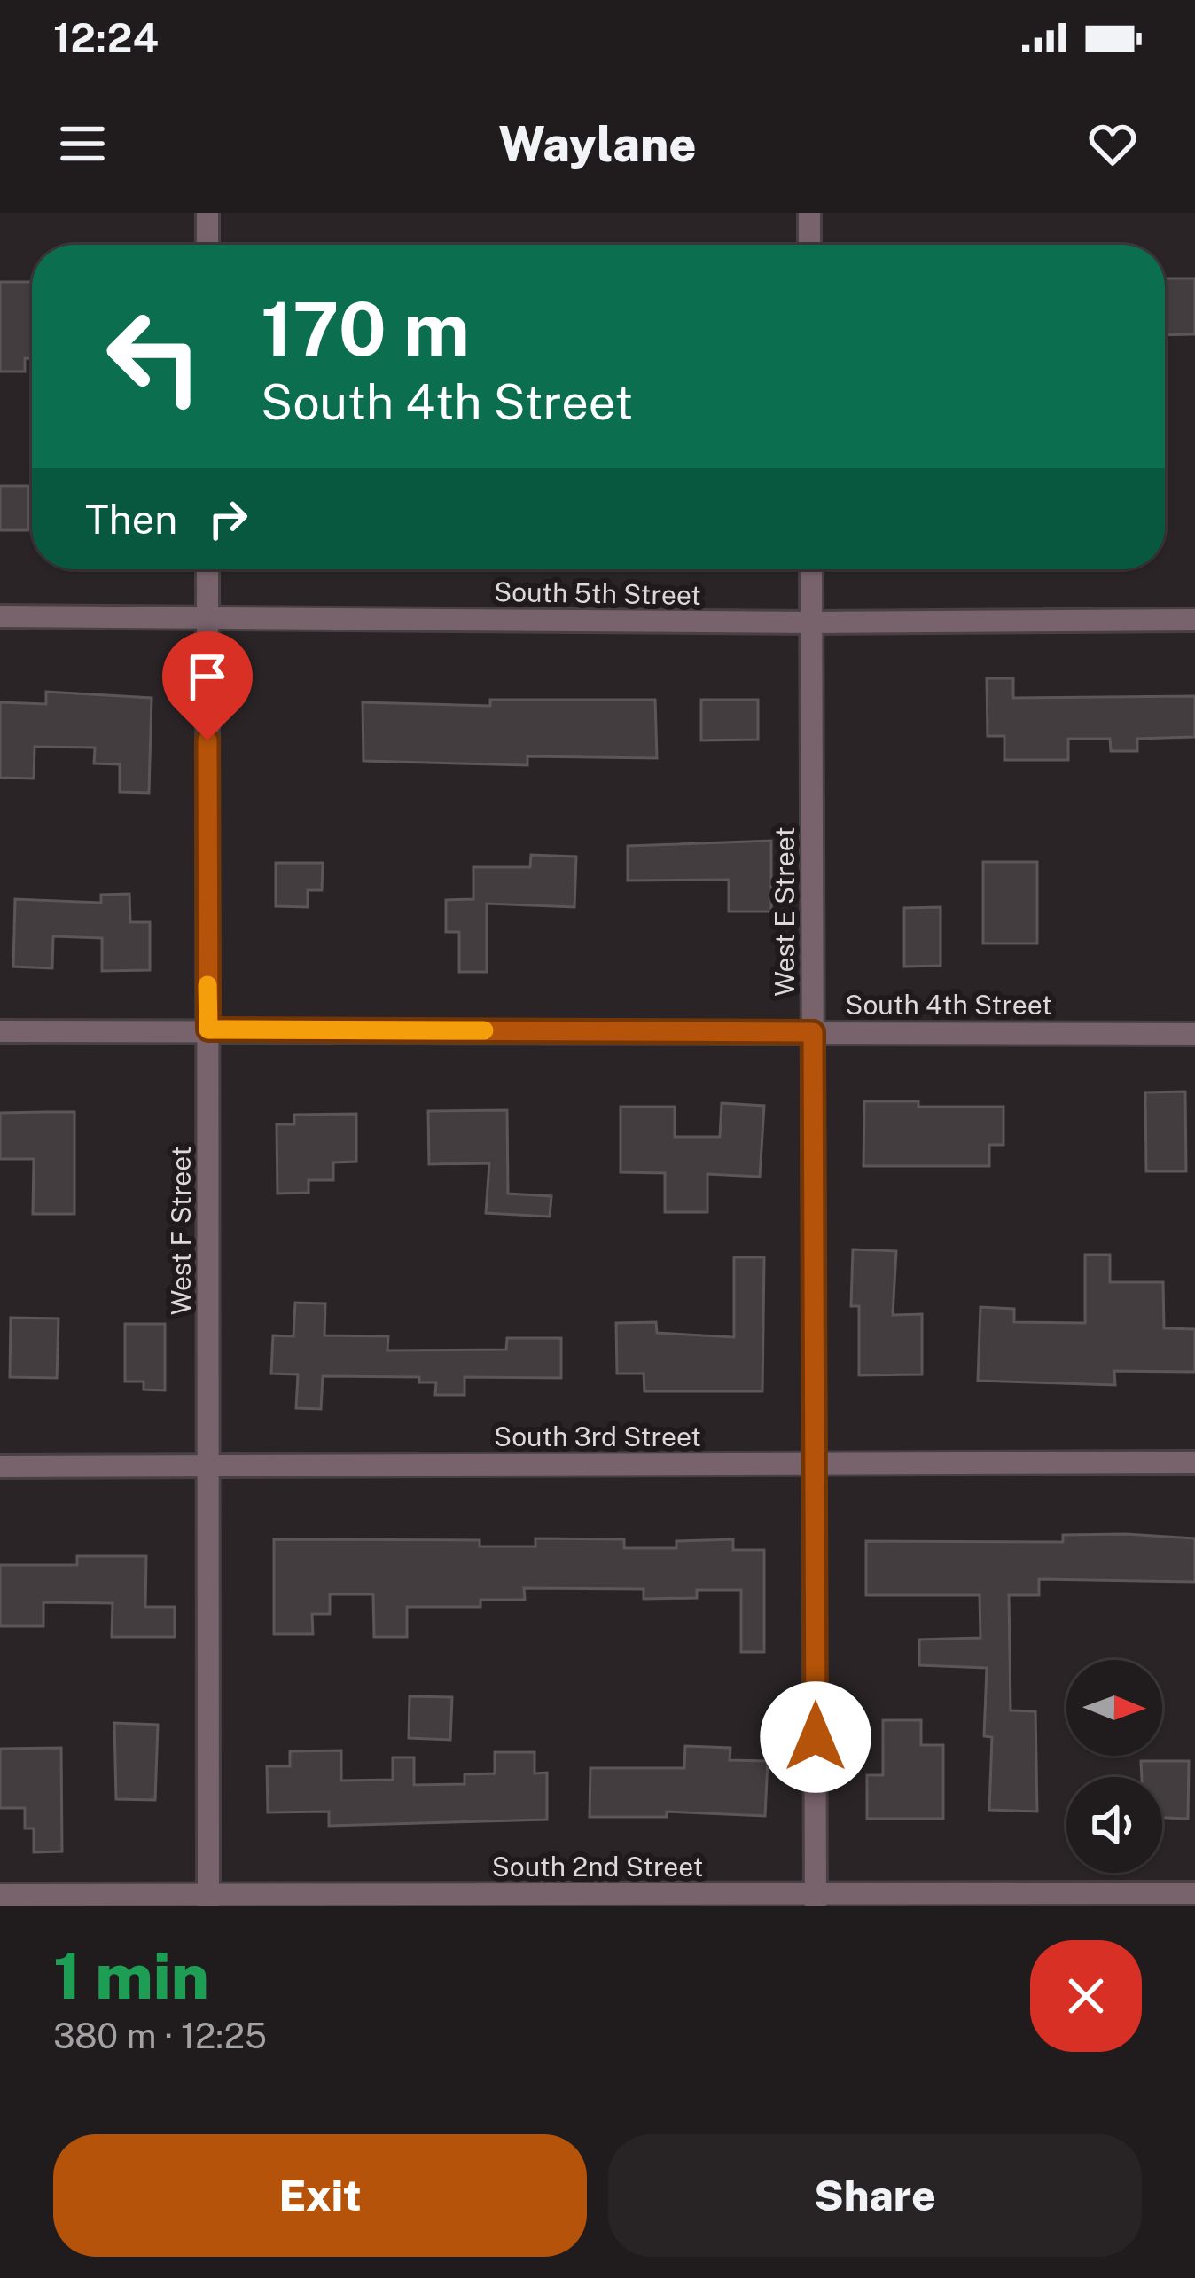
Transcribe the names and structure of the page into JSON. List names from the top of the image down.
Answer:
{
  "streets": {
    "street": [
      "South 5th Street",
      "West E Street",
      "South 4th Street",
      "West F Street",
      "South 3rd Street",
      "South 2nd Street"
    ]
  },
  "crossings": [
    ["South 5th Street", "West E Street"],
    ["South 5th Street", "West F Street"],
    ["West E Street", "South 4th Street"],
    ["West E Street", "South 3rd Street"],
    ["West E Street", "South 2nd Street"],
    ["South 4th Street", "West F Street"],
    ["West F Street", "South 3rd Street"],
    ["West F Street", "South 2nd Street"]
  ],
  "north": "right",
  "page": {
    "status": "12:24",
    "header": "Waylane",
    "turn": ["170 m", "South 4th Street"],
    "then": "Then",
    "heading": ["1 min", "380 m · 12:25"],
    "buttons": ["Exit", "Share"]
  }
}
